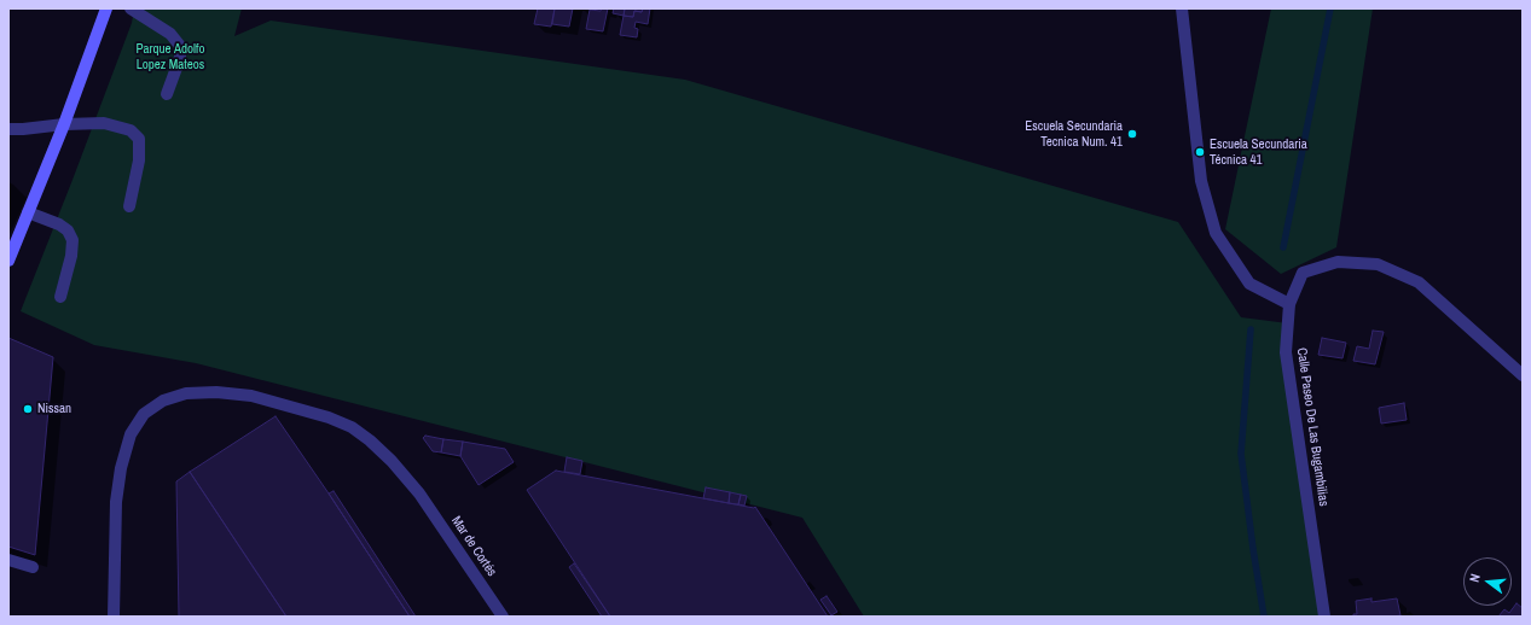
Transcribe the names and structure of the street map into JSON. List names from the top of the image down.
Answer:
{
  "streets": {
    "street": ["Calle Paseo De Las Bugambilias", "Mar de Cortés"]
  },
  "parks": ["Parque Adolfo Lopez Mateos"],
  "places": ["Escuela Secundaria Tecnica Num. 41", "Escuela Secundaria Técnica 41", "Nissan"],
  "north": "left"
}
